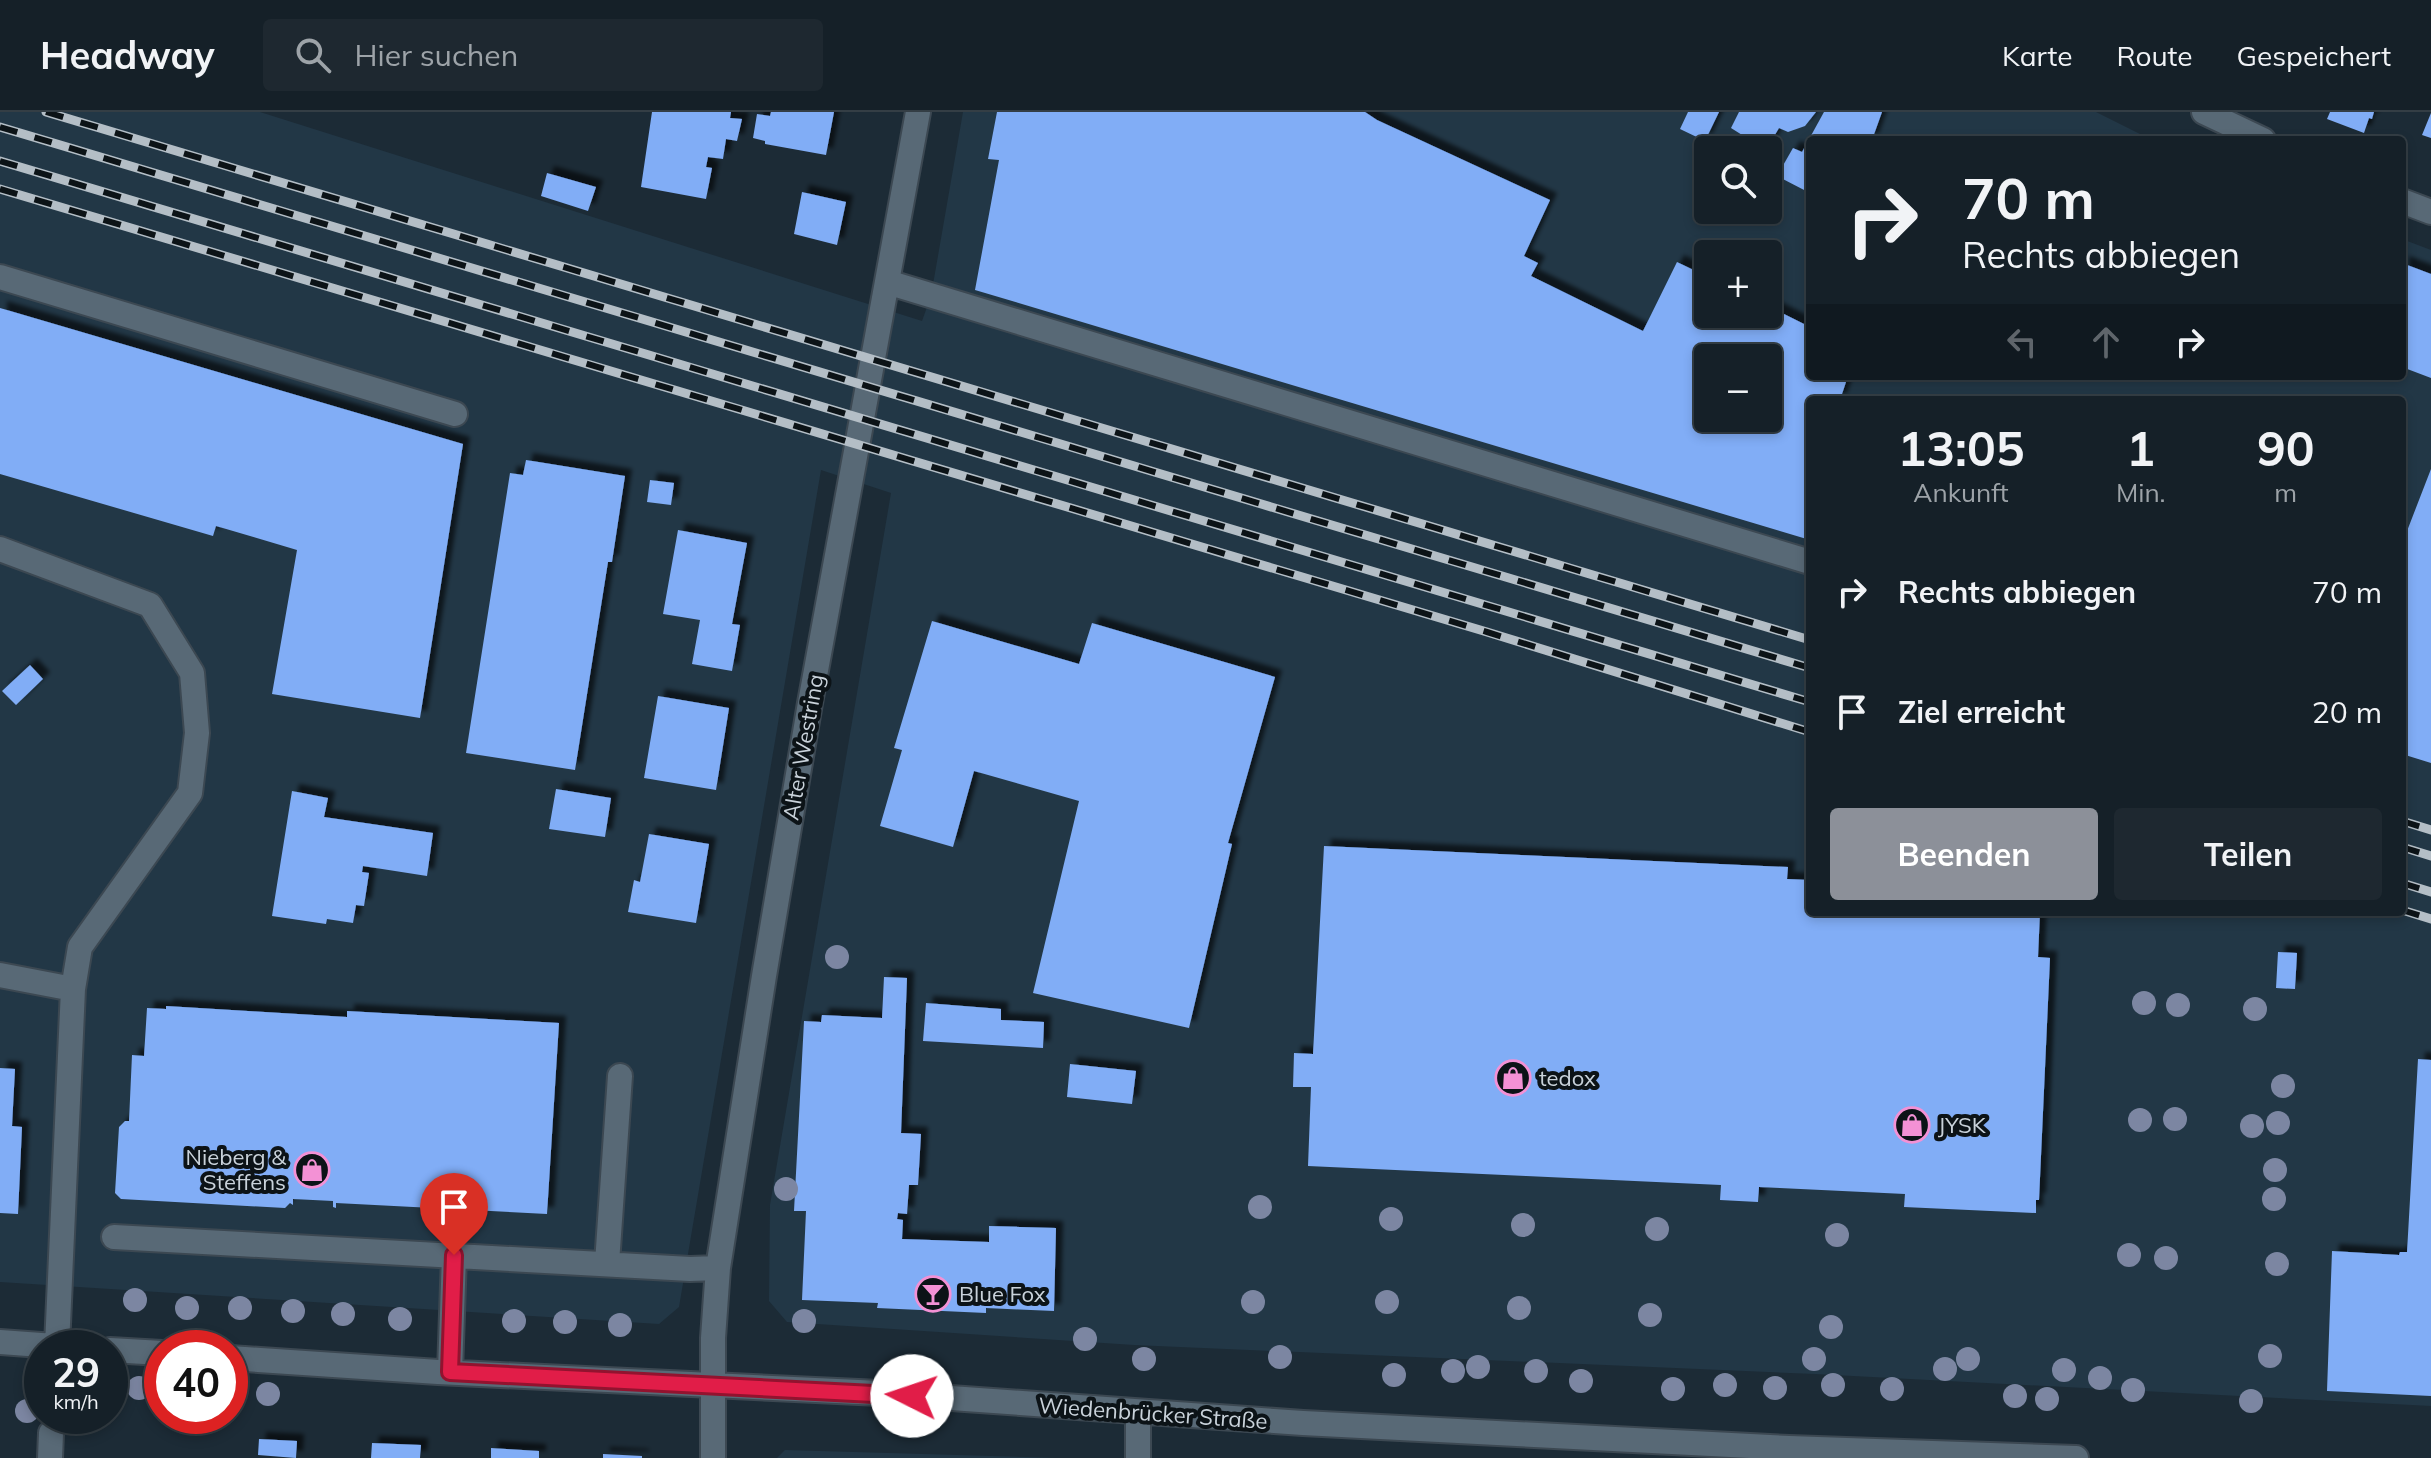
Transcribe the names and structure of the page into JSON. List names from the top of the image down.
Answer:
{
  "streets": {
    "street": ["Alter Westring", "Wiedenbrücker Straße"]
  },
  "crossings": [
    ["Alter Westring", "Wiedenbrücker Straße"]
  ],
  "places": {
    "shop": ["tedox", "JYSK", "Nieberg & Steffens"],
    "bar": ["Blue Fox"]
  },
  "page": {
    "header": "Headway",
    "search": "Hier suchen",
    "nav": ["Karte", "Route", "Gespeichert"],
    "map_buttons": ["+", "−"],
    "turn": ["70 m", "Rechts abbiegen"],
    "eta": [
      "13:05",
      "Ankunft",
      "1",
      "Min.",
      "90",
      "m"
    ],
    "list": [
      {
        "name": "Rechts abbiegen",
        "value": "70 m"
      },
      {
        "name": "Ziel erreicht",
        "value": "20 m"
      }
    ],
    "buttons": ["Beenden", "Teilen"],
    "speed": "29 km/h",
    "limit": "40"
  }
}
